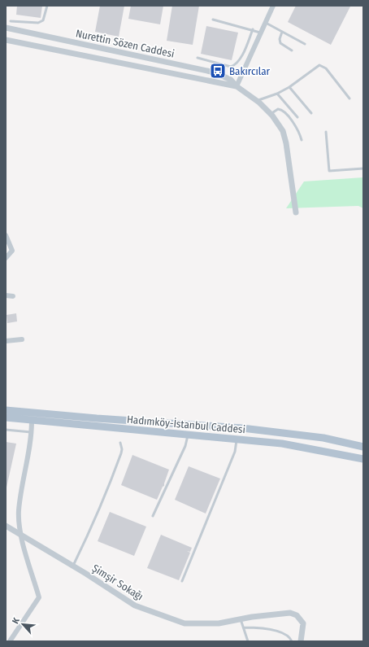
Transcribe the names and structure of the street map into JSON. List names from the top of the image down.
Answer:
{
  "streets": {
    "main road": ["Hadımköy-İstanbul Caddesi"],
    "street": ["Nurettin Sözen Caddesi", "Şimşir Sokağı"]
  },
  "places": {
    "bus stop": ["Bakırcılar"]
  },
  "north": "top left"
}
